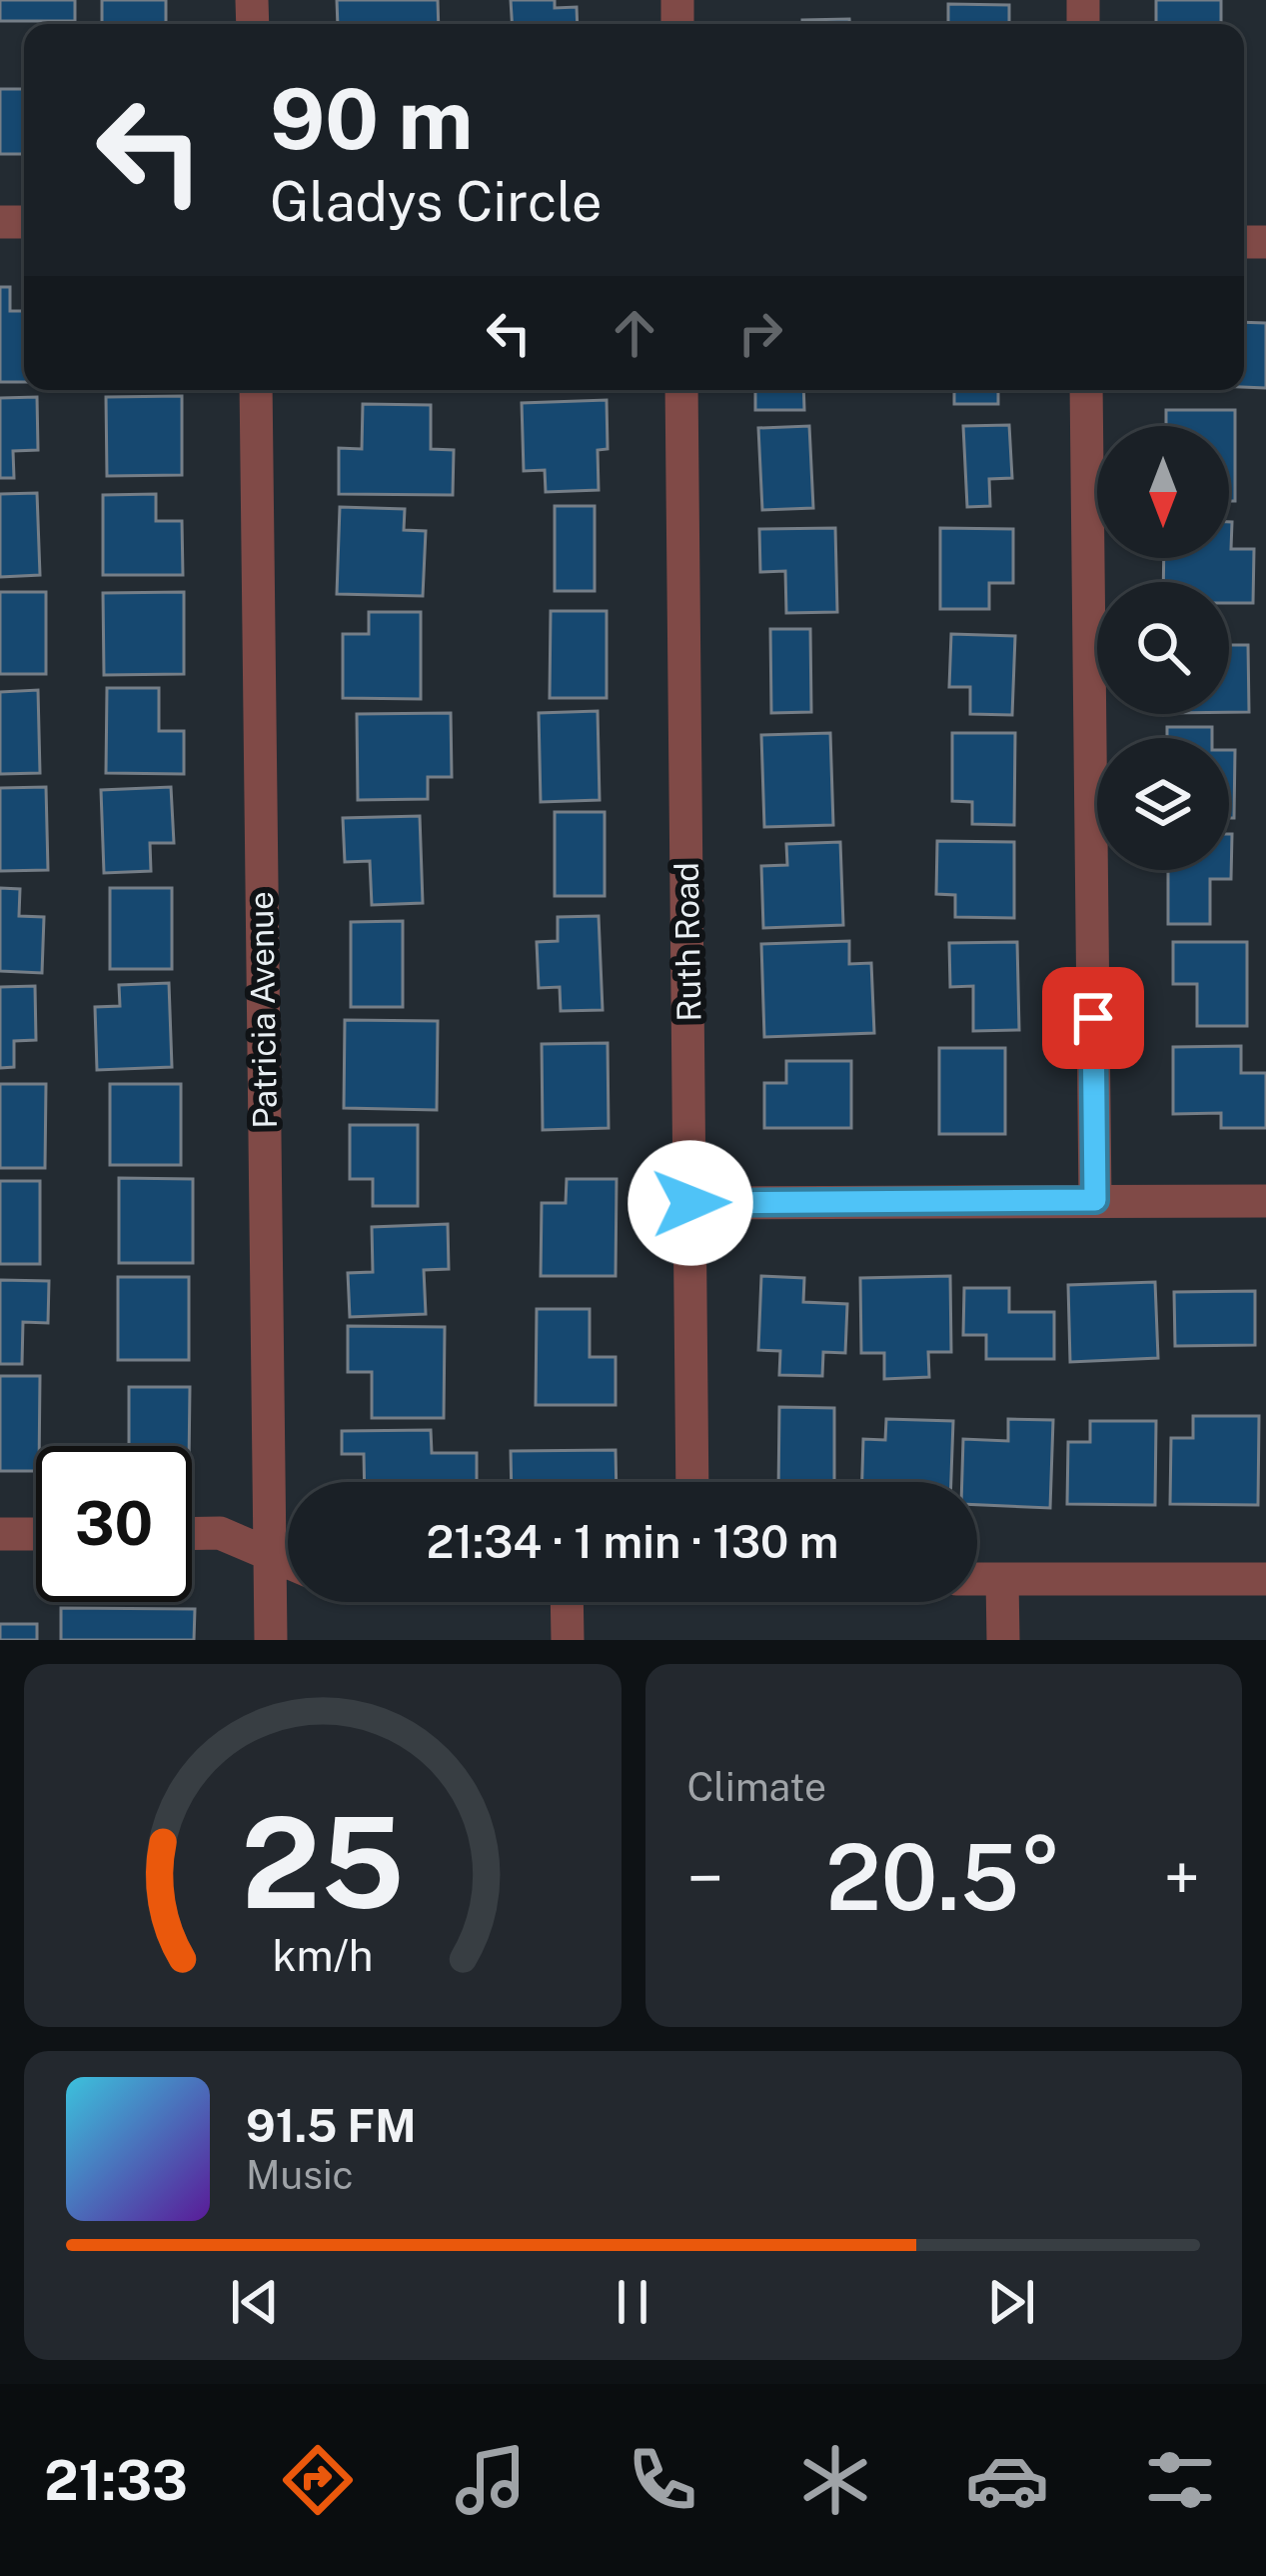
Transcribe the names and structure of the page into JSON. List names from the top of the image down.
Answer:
{
  "streets": {
    "street": ["Ruth Road", "Patricia Avenue"]
  },
  "north": "bottom",
  "page": {
    "turn": ["90 m", "Gladys Circle"],
    "limit": "30",
    "trip": "21:34 · 1 min · 130 m",
    "tile": "Climate",
    "heat": ["−", "20.5°", "+"],
    "song": ["91.5 FM", "Music"],
    "tabs": "21:33",
    "gauge": ["25", "km/h"]
  }
}
